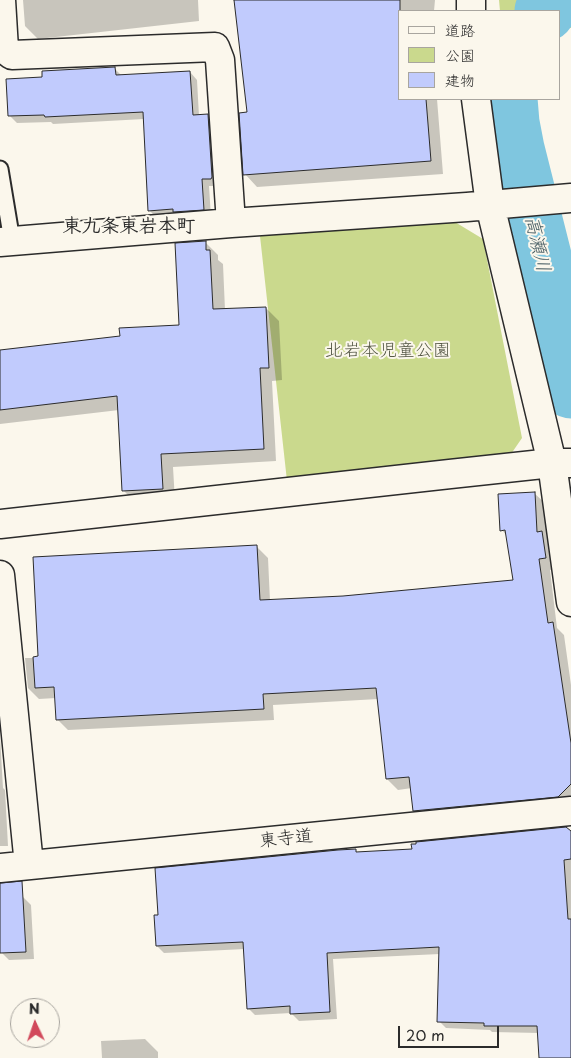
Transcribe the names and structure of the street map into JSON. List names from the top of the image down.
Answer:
{
  "streets": {
    "street": ["東寺道"]
  },
  "districts": ["東九条東岩本町"],
  "water": ["高瀬川"],
  "parks": ["北岩本児童公園"],
  "legend": ["道路", "公園", "建物"],
  "scale_bar": "20 m",
  "north": "top"
}
